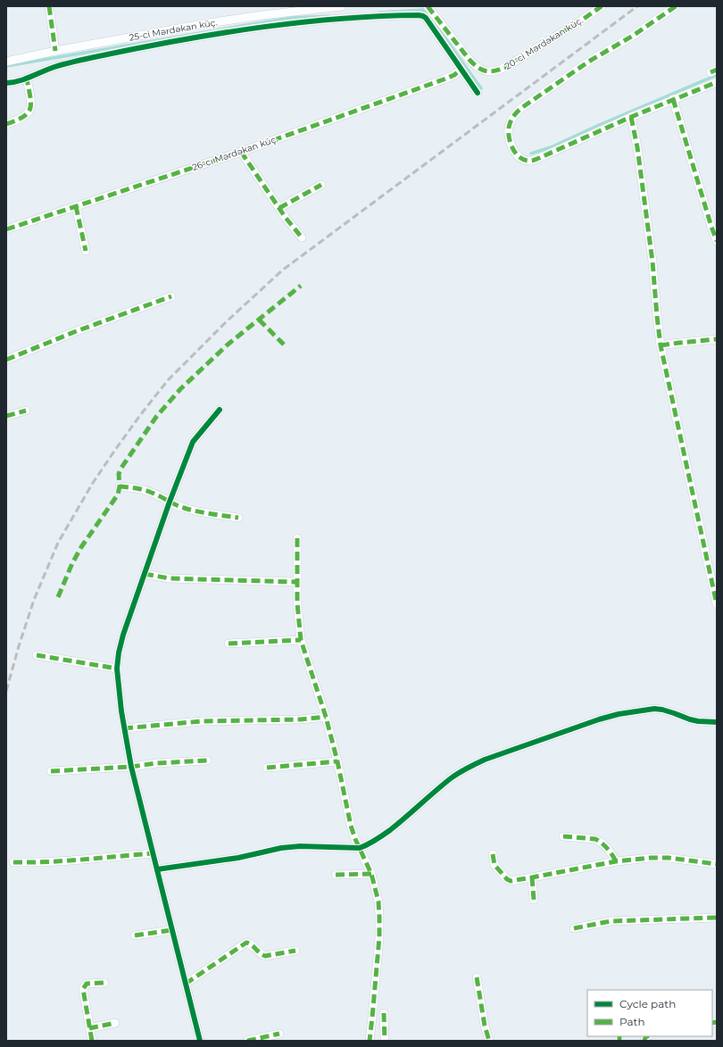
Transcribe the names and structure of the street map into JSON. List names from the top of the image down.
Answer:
{
  "streets": {
    "street": ["25-ci Mərdəkan küç.", "20-ci Mərdəkan küç.", "26-cı Mərdəkan küç."]
  },
  "legend": ["Cycle path", "Path"]
}
